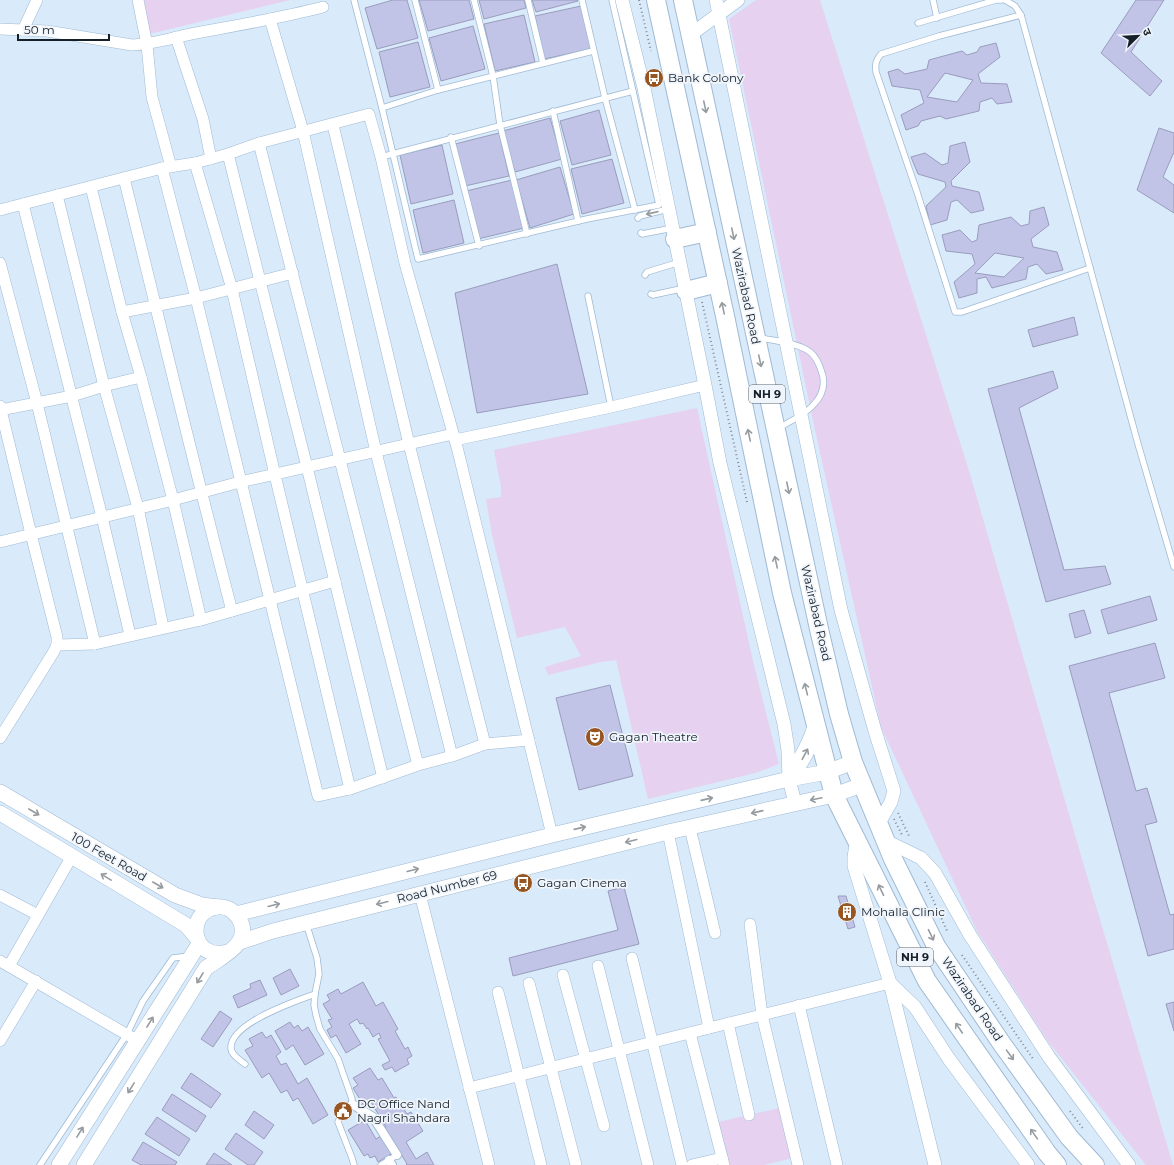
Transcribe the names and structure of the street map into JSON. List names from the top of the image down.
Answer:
{
  "streets": {
    "highway": ["Wazirabad Road", "NH 9"],
    "main road": ["100 Feet Road", "Road Number 69"]
  },
  "crossings": [
    ["Wazirabad Road", "Road Number 69"],
    ["100 Feet Road", "Road Number 69"]
  ],
  "places": {
    "bus stop": ["Bank Colony", "Gagan Cinema"],
    "theatre": ["Gagan Theatre"],
    "building": ["Mohalla Clinic"],
    "public building": ["DC Office Nand Nagri Shahdara"]
  },
  "scale_bar": "50 m",
  "north": "top right"
}
